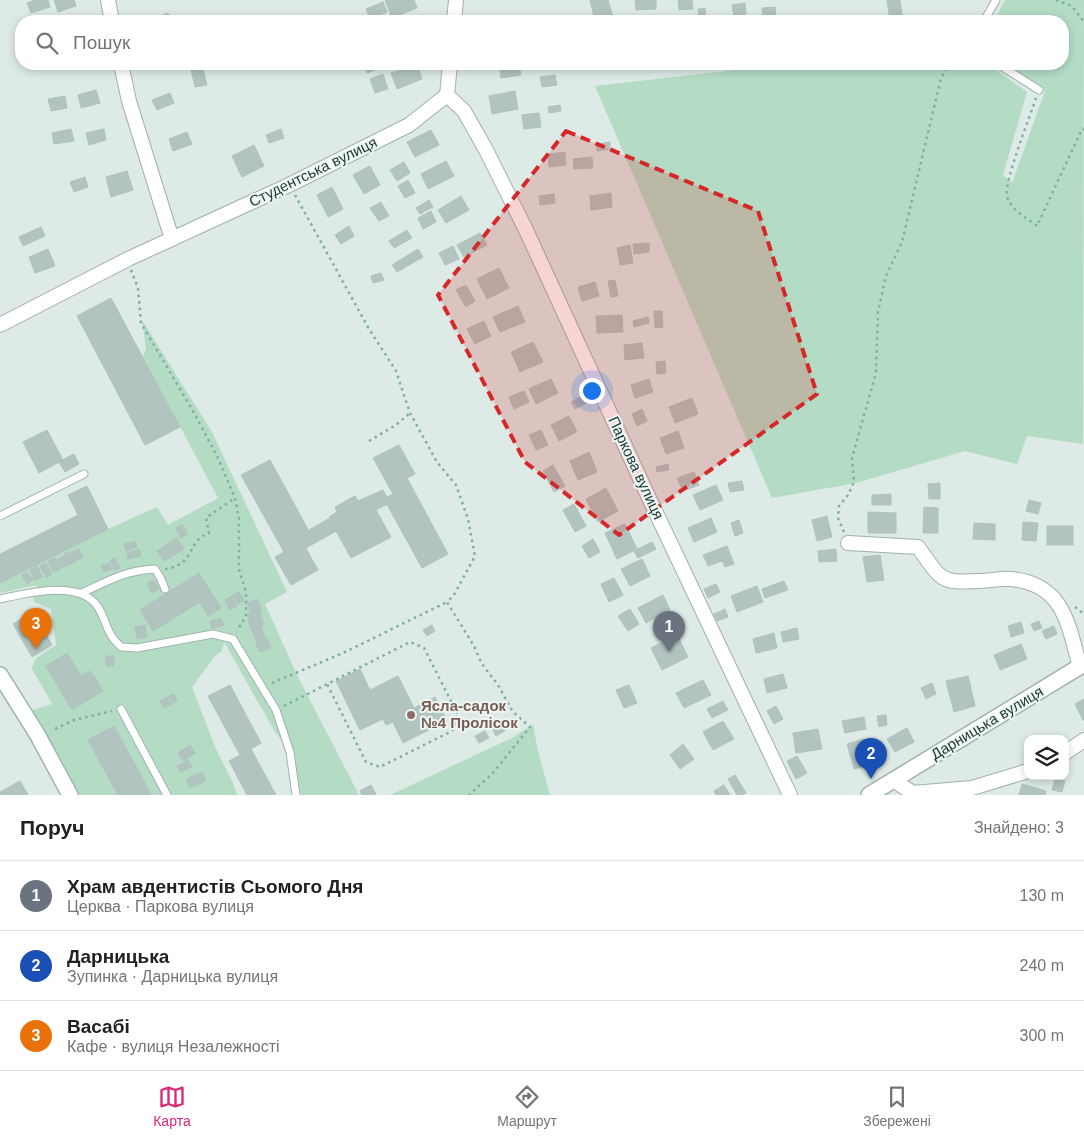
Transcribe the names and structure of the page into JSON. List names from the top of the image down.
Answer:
{
  "streets": {
    "street": ["Студентська вулиця", "Паркова вулиця", "Дарницька вулиця"]
  },
  "crossings": [
    ["Студентська вулиця", "Паркова вулиця"]
  ],
  "places": ["Ясла-садок №4 Пролісок"],
  "page": {
    "search": "Пошук",
    "pins": ["3", "1", "2"],
    "heading": ["Поруч", "Знайдено: 3"],
    "list": [
      {
        "mark": "1",
        "name": "Храм авдентистів Сьомого Дня",
        "note": "Церква · Паркова вулиця",
        "value": "130 m"
      },
      {
        "mark": "2",
        "name": "Дарницька",
        "note": "Зупинка · Дарницька вулиця",
        "value": "240 m"
      },
      {
        "mark": "3",
        "name": "Васабі",
        "note": "Кафе · вулиця Незалежності",
        "value": "300 m"
      }
    ],
    "nav": ["Карта", "Маршрут", "Збережені"]
  }
}
